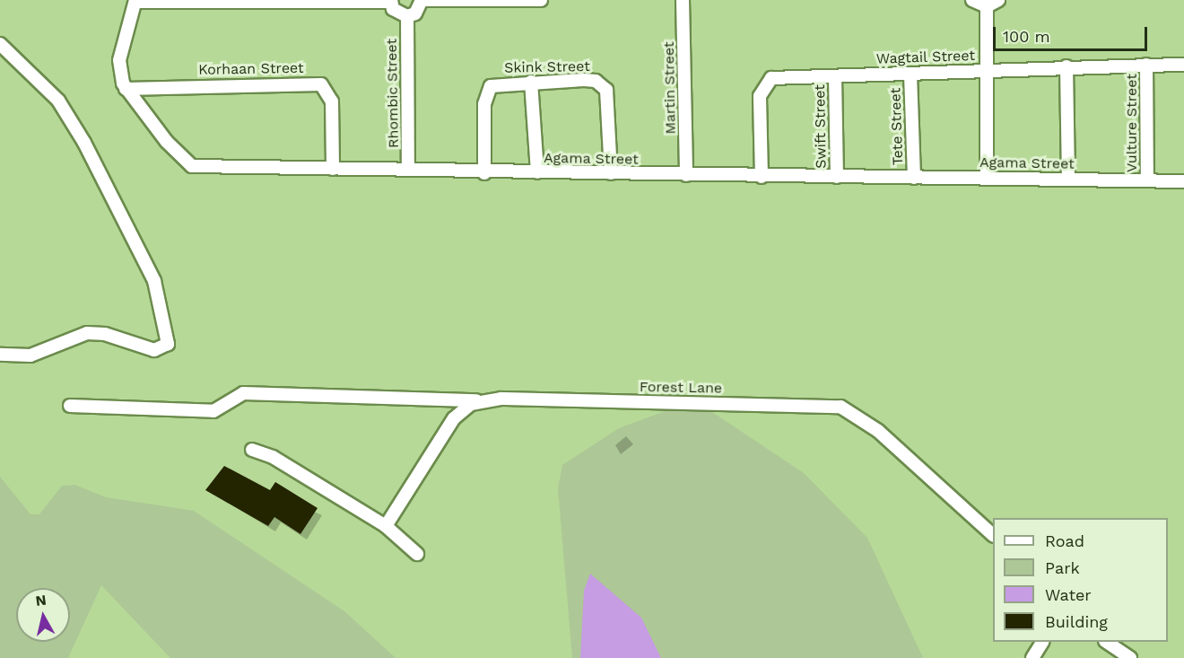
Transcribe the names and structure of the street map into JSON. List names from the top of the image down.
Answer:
{
  "streets": {
    "street": [
      "Wagtail Street",
      "Skink Street",
      "Korhaan Street",
      "Martin Street",
      "Rhombic Street",
      "Vulture Street",
      "Swift Street",
      "Tete Street",
      "Agama Street",
      "Forest Lane"
    ]
  },
  "crossings": [
    ["Wagtail Street", "Vulture Street"],
    ["Wagtail Street", "Swift Street"],
    ["Wagtail Street", "Tete Street"],
    ["Wagtail Street", "Agama Street"],
    ["Skink Street", "Agama Street"],
    ["Korhaan Street", "Agama Street"],
    ["Martin Street", "Agama Street"],
    ["Rhombic Street", "Agama Street"],
    ["Vulture Street", "Agama Street"],
    ["Swift Street", "Agama Street"],
    ["Tete Street", "Agama Street"]
  ],
  "legend": [
    "Road",
    "Park",
    "Water",
    "Building"
  ],
  "scale_bar": "100 m",
  "north": "top"
}
